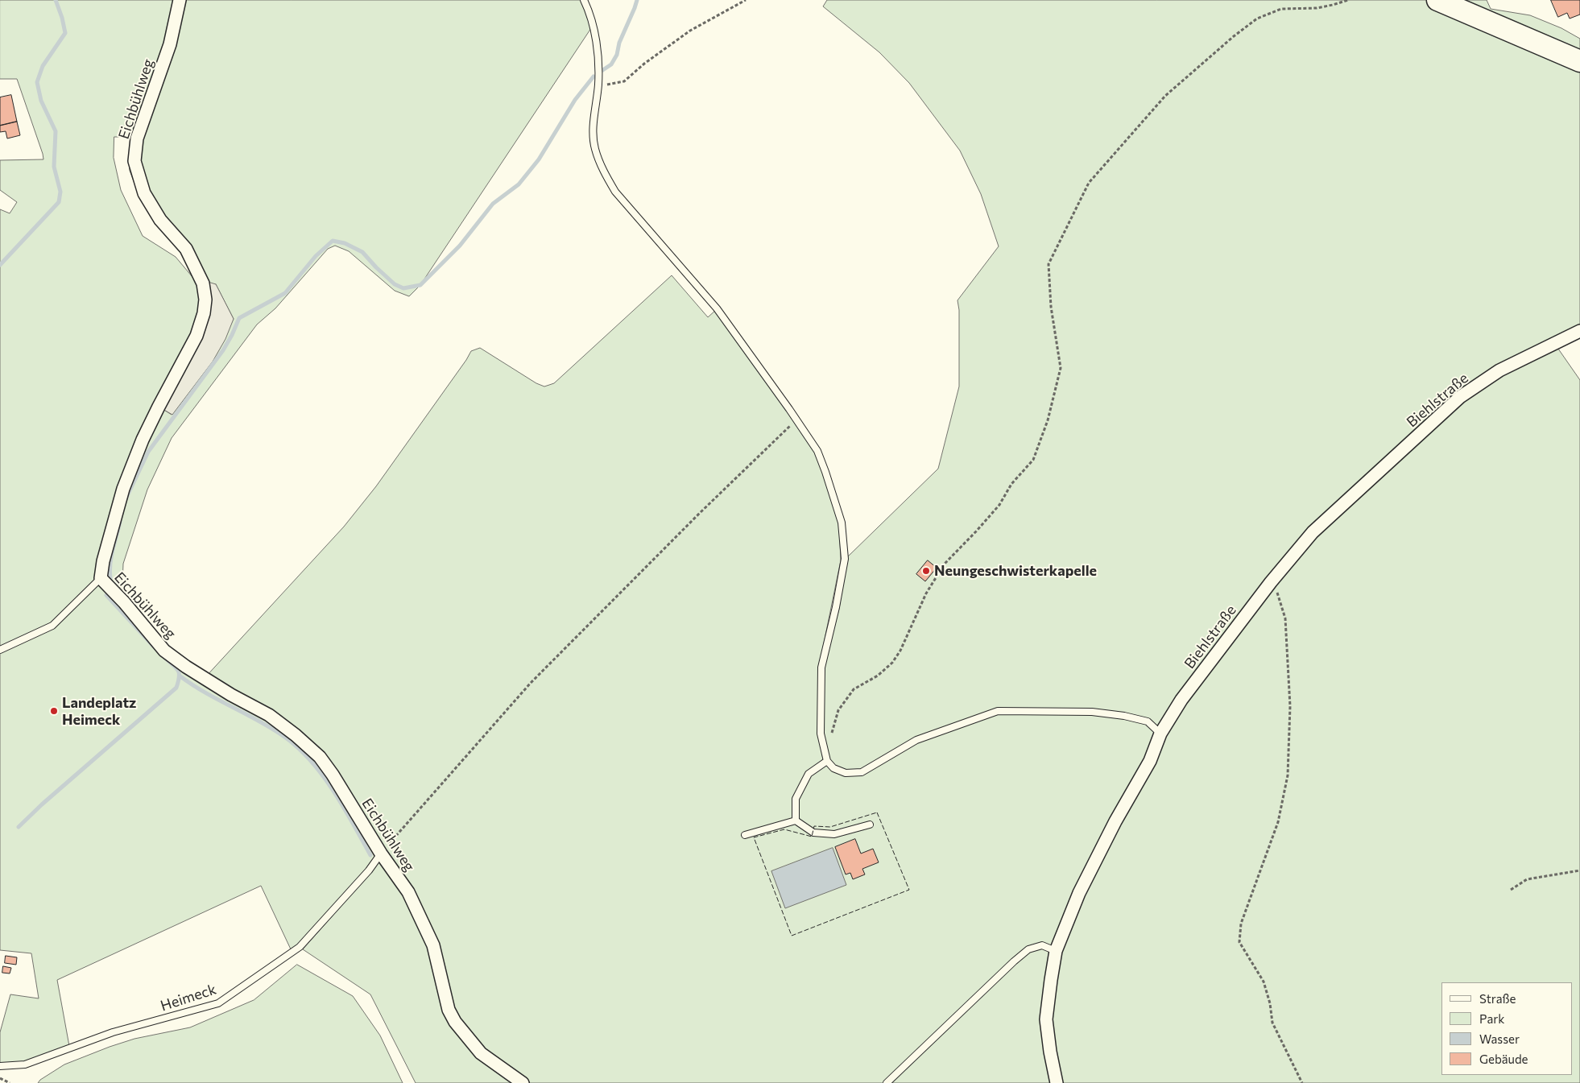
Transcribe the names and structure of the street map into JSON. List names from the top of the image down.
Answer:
{
  "streets": {
    "street": ["Eichbühlweg", "Biehlstraße"],
    "lane": ["Heimeck"]
  },
  "crossings": [
    ["Eichbühlweg", "Heimeck"]
  ],
  "places": ["Neungeschwisterkapelle", "Landeplatz Heimeck"],
  "legend": [
    "Straße",
    "Park",
    "Wasser",
    "Gebäude"
  ]
}
